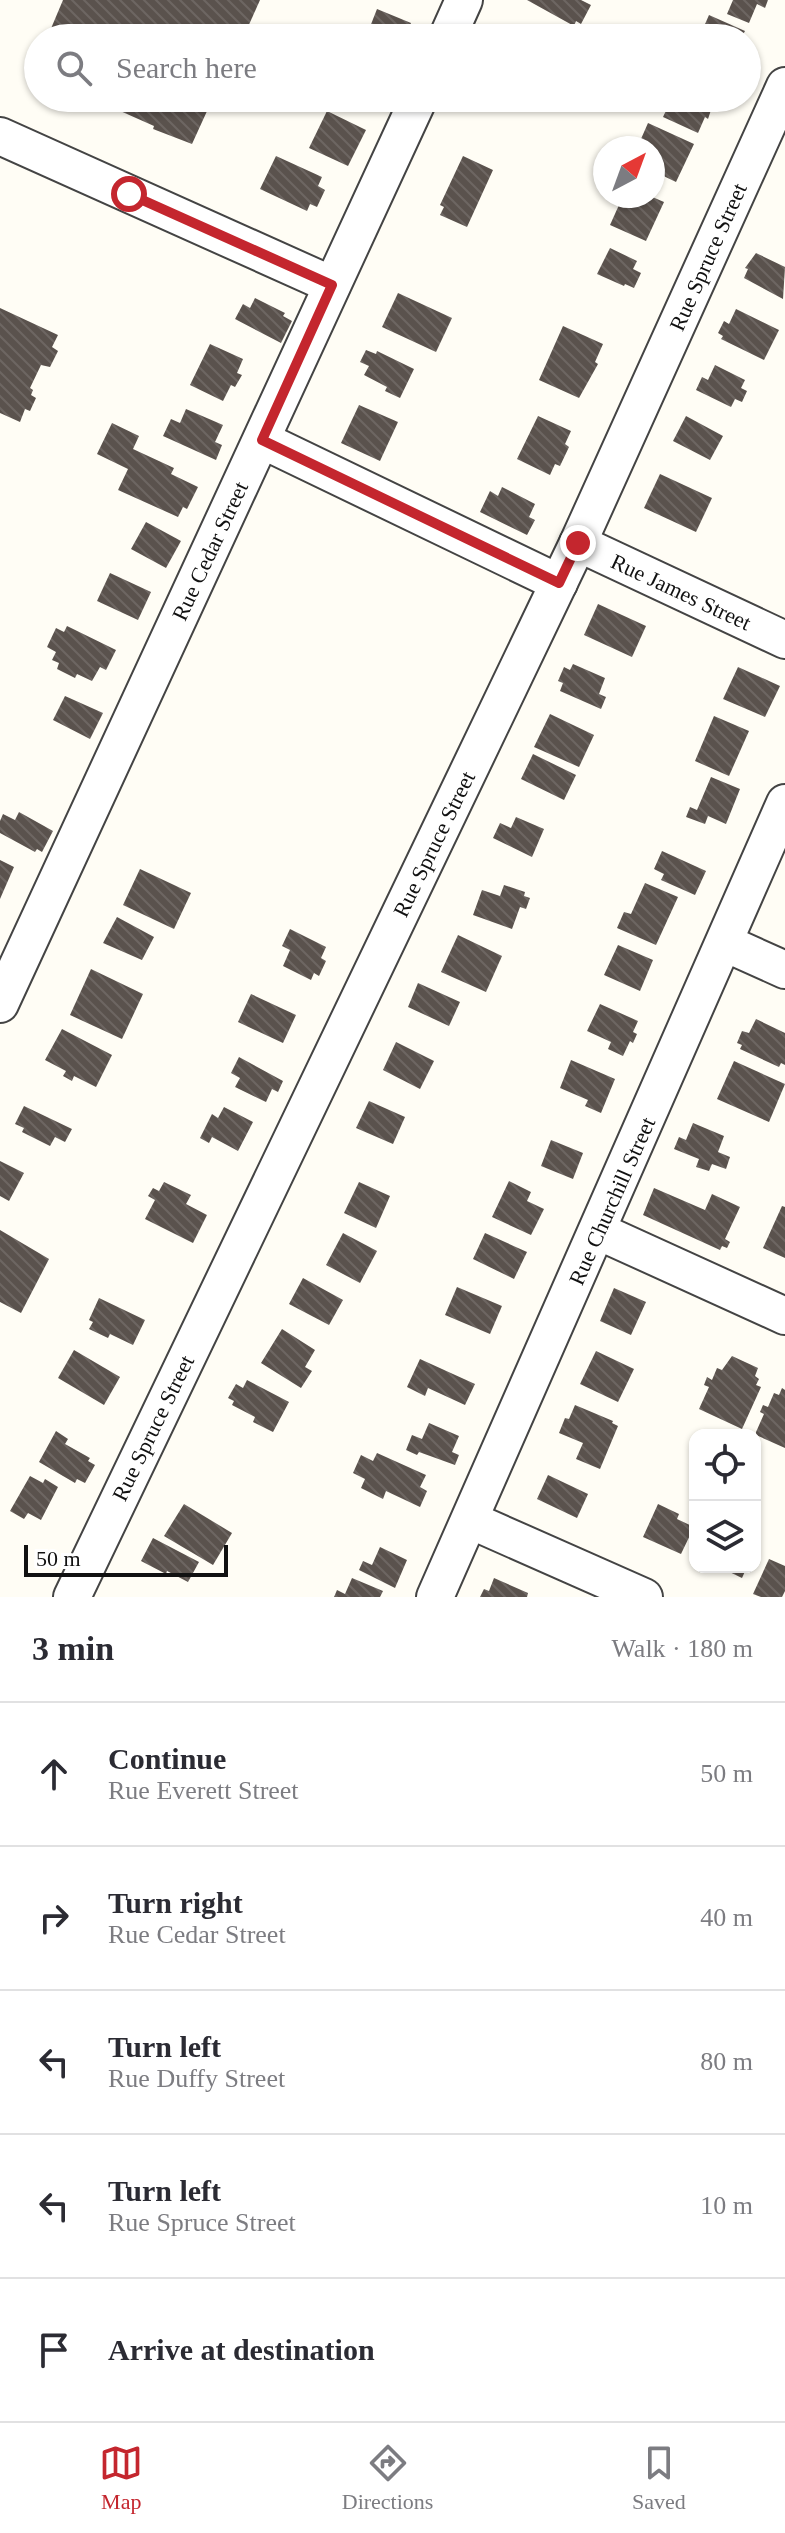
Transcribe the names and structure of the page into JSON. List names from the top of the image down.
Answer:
{
  "streets": {
    "street": [
      "Rue Spruce Street",
      "Rue Cedar Street",
      "Rue James Street",
      "Rue Churchill Street"
    ]
  },
  "crossings": [
    ["Rue Spruce Street", "Rue James Street"]
  ],
  "scale_bar": "50 m",
  "north": "top right",
  "page": {
    "search": "Search here",
    "scale": "50 m",
    "heading": ["3 min", "Walk · 180 m"],
    "list": [
      ["Continue", "Rue Everett Street", "50 m"],
      ["Turn right", "Rue Cedar Street", "40 m"],
      ["Turn left", "Rue Duffy Street", "80 m"],
      ["Turn left", "Rue Spruce Street", "10 m"],
      "Arrive at destination"
    ],
    "nav": ["Map", "Directions", "Saved"]
  }
}
